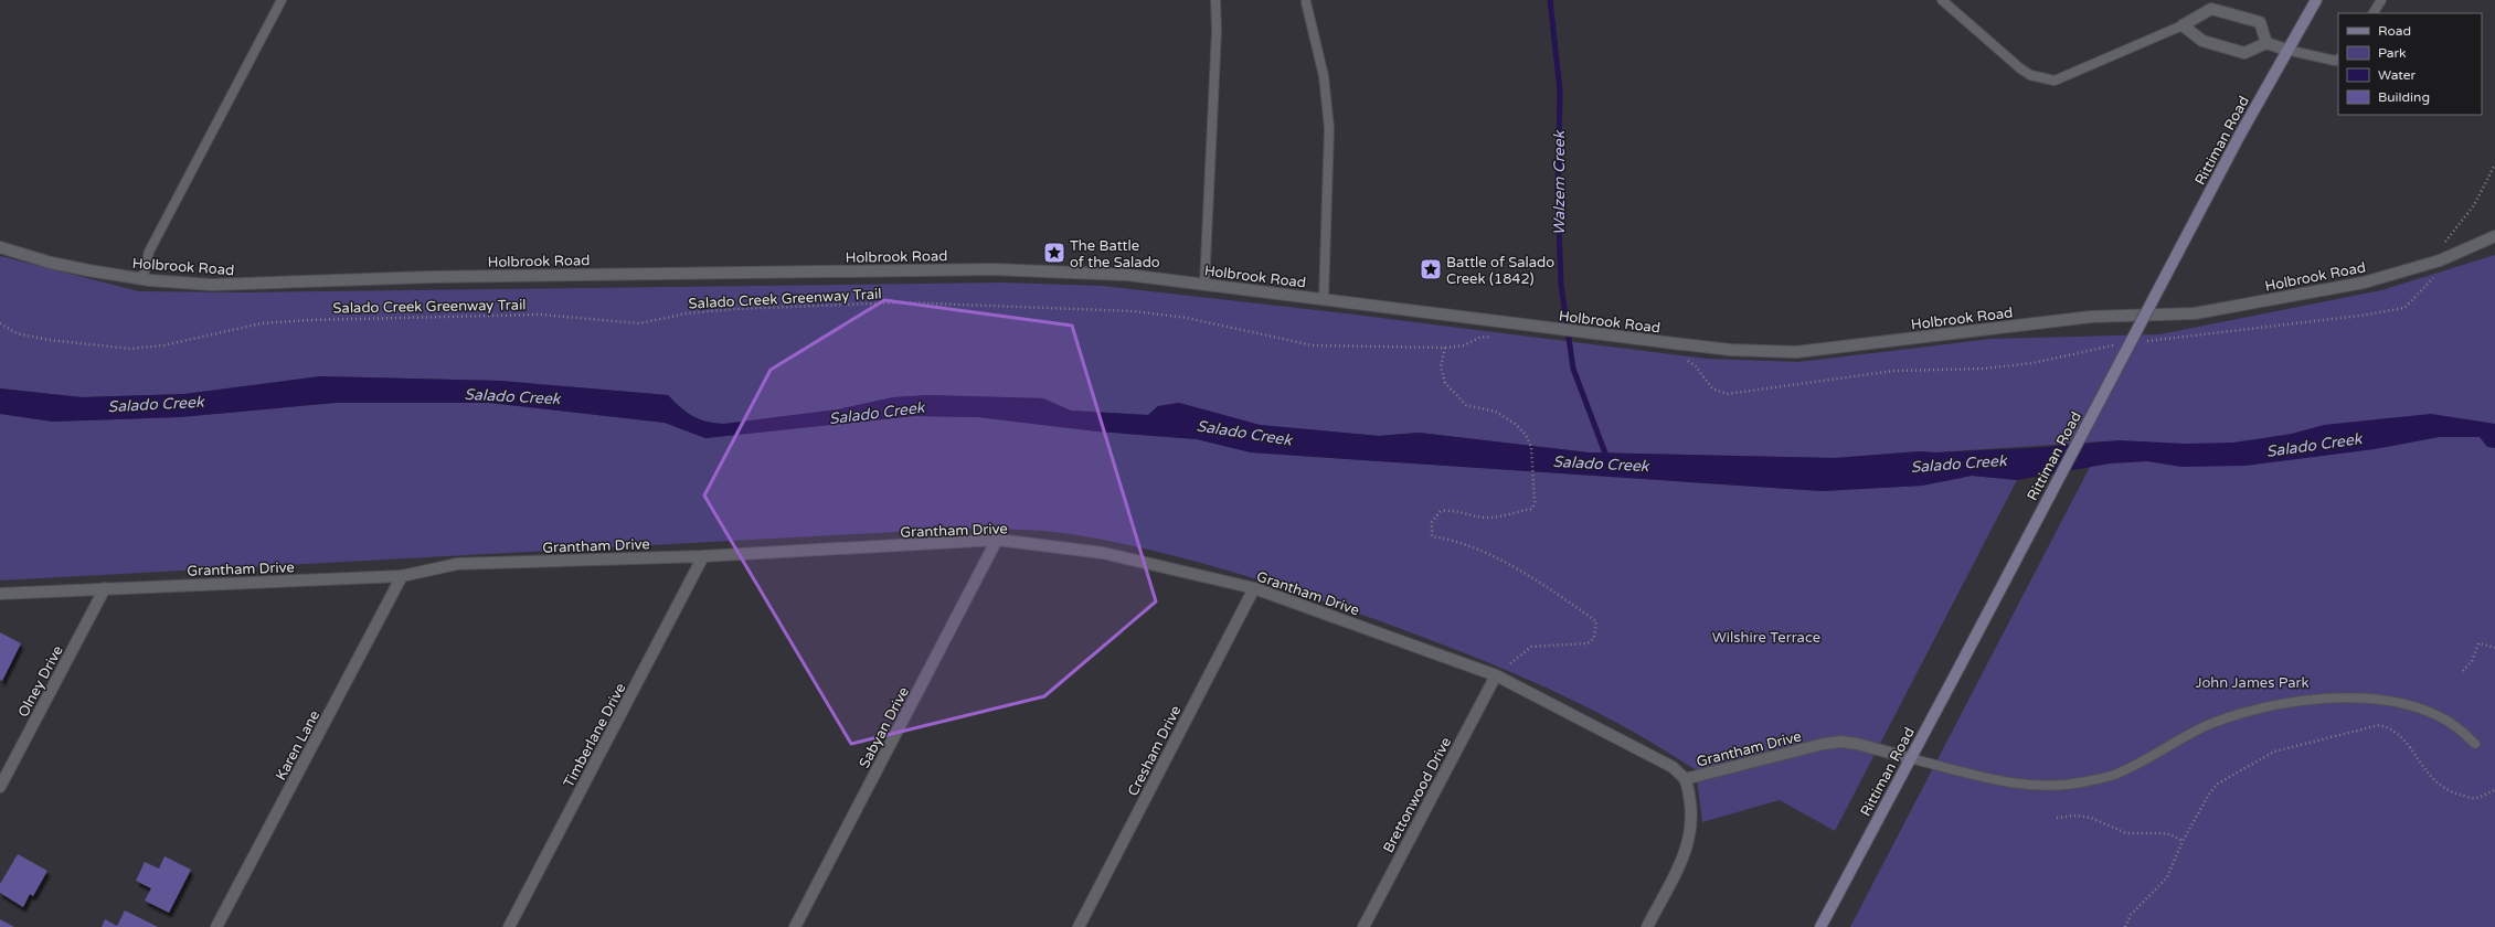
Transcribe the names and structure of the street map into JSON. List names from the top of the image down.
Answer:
{
  "streets": {
    "main road": ["Rittiman Road"],
    "street": [
      "Holbrook Road",
      "Grantham Drive",
      "Olney Drive",
      "Sabyan Drive",
      "Timberlane Drive",
      "Karen Lane",
      "Cresham Drive",
      "Brettonwood Drive"
    ],
    "path": ["Salado Creek Greenway Trail"]
  },
  "crossings": [
    ["Rittiman Road", "Grantham Drive"],
    ["Grantham Drive", "Olney Drive"],
    ["Grantham Drive", "Sabyan Drive"],
    ["Grantham Drive", "Timberlane Drive"],
    ["Grantham Drive", "Karen Lane"],
    ["Grantham Drive", "Cresham Drive"],
    ["Grantham Drive", "Brettonwood Drive"]
  ],
  "water": ["Walzem Creek", "Salado Creek"],
  "parks": ["Wilshire Terrace", "John James Park"],
  "places": {
    "place": ["The Battle of the Salado", "Battle of Salado Creek (1842)"]
  },
  "legend": [
    "Road",
    "Park",
    "Water",
    "Building"
  ]
}
